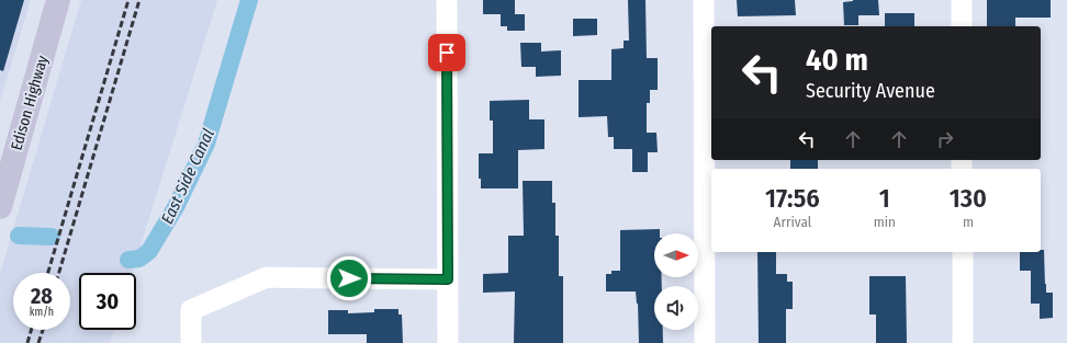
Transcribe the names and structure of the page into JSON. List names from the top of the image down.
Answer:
{
  "streets": {
    "main road": ["Edison Highway"]
  },
  "water": ["East Side Canal"],
  "north": "right",
  "page": {
    "turn": ["40 m", "Security Avenue"],
    "eta": [
      "17:56",
      "Arrival",
      "1",
      "min",
      "130",
      "m"
    ],
    "speed": "28 km/h",
    "limit": "30"
  }
}
